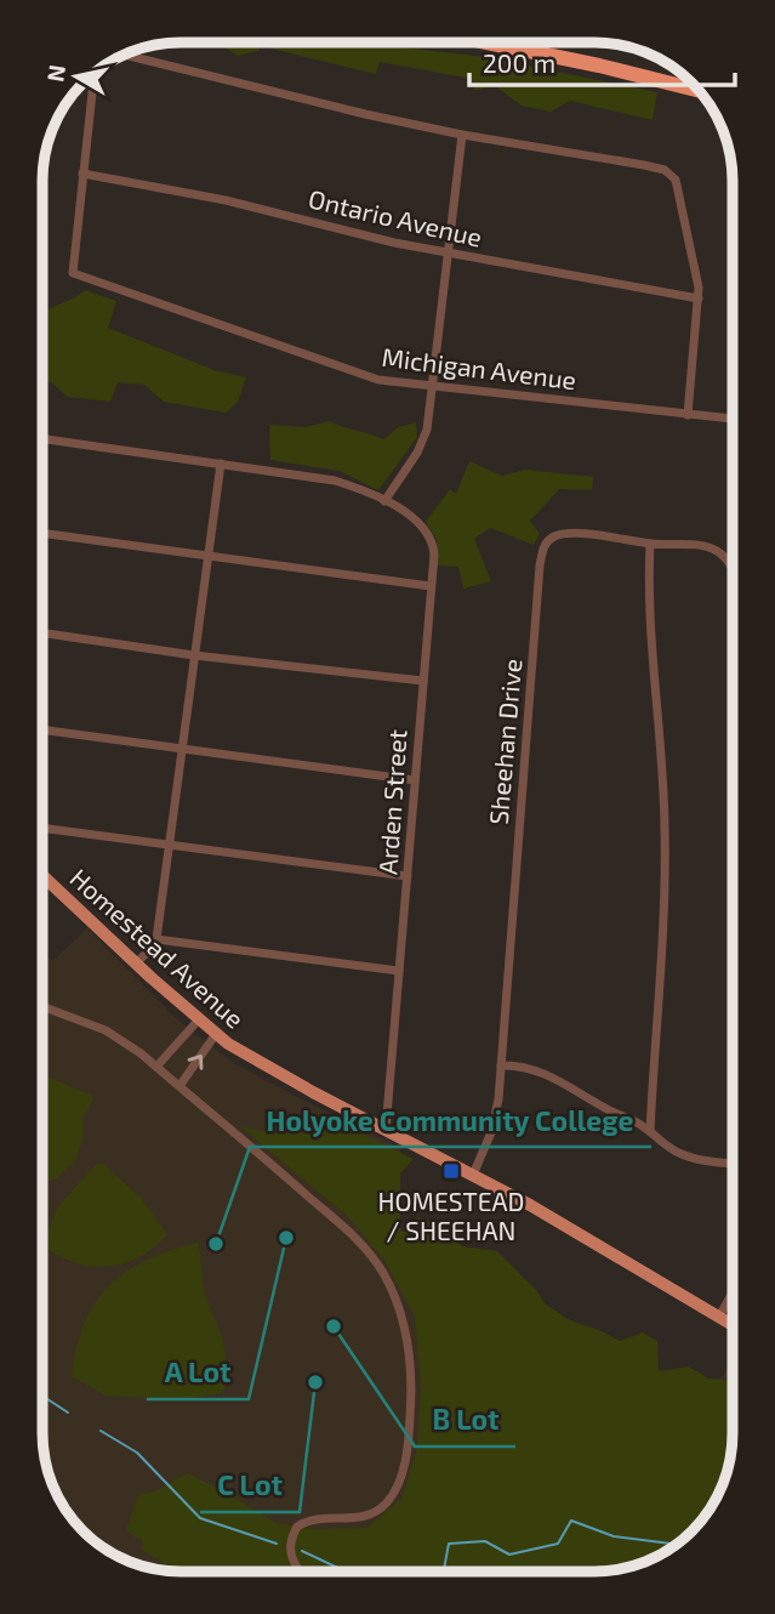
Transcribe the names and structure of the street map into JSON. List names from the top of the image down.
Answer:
{
  "streets": {
    "main road": ["Homestead Avenue"],
    "street": [
      "Ontario Avenue",
      "Michigan Avenue",
      "Sheehan Drive",
      "Arden Street"
    ]
  },
  "crossings": [
    ["Ontario Avenue", "Michigan Avenue"],
    ["Sheehan Drive", "Homestead Avenue"],
    ["Arden Street", "Homestead Avenue"]
  ],
  "places": {
    "transit": ["HOMESTEAD / SHEEHAN"],
    "other": [
      "A Lot",
      "Holyoke Community College",
      "B Lot",
      "C Lot"
    ]
  },
  "scale_bar": "200 m",
  "north": "left"
}
